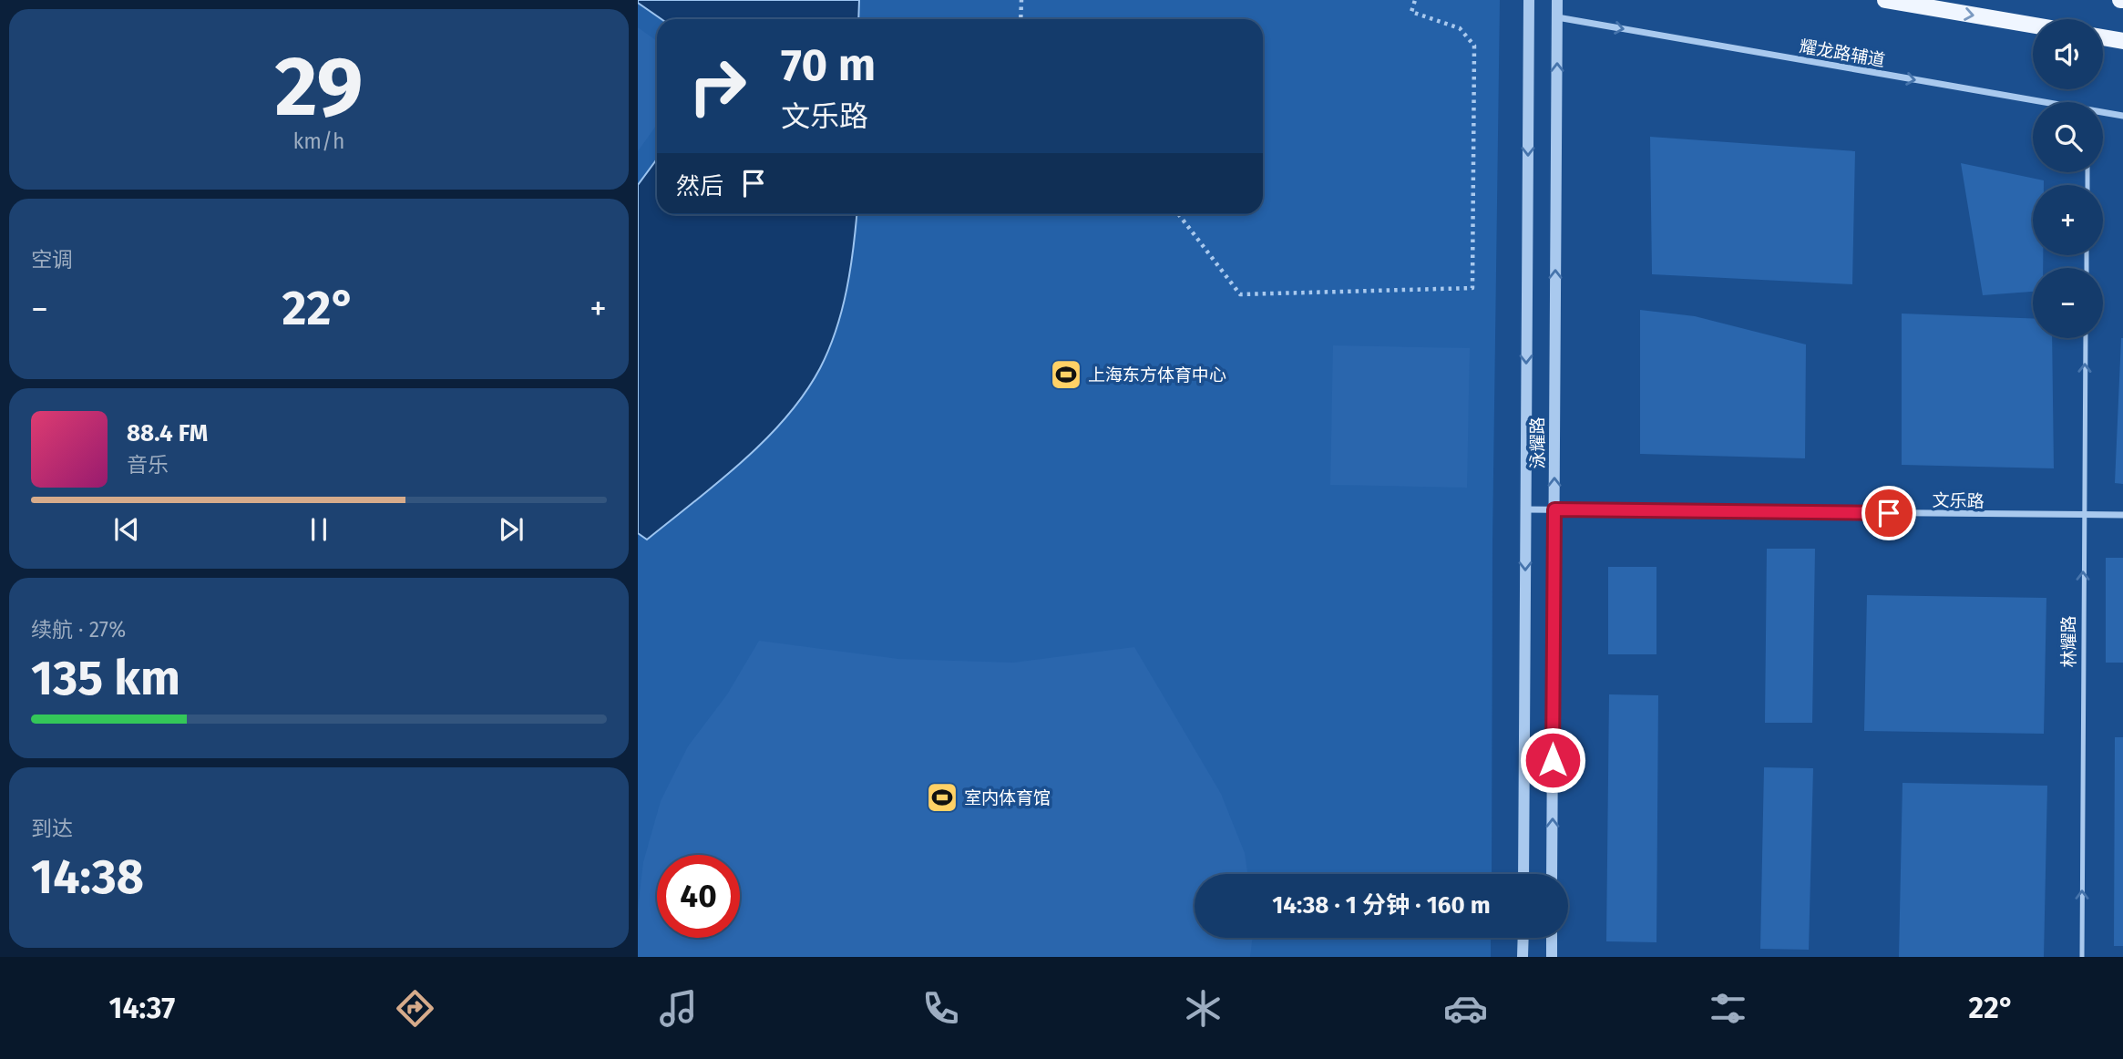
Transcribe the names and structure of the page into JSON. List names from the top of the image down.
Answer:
{
  "streets": {
    "street": ["耀龙路辅道", "泳耀路", "文乐路"],
    "lane": ["林耀路"]
  },
  "crossings": [
    ["耀龙路辅道", "泳耀路"],
    ["泳耀路", "文乐路"],
    ["文乐路", "林耀路"]
  ],
  "one_way": ["耀龙路辅道", "林耀路"],
  "places": {
    "sports": ["上海东方体育中心", "室内体育馆"]
  },
  "page": {
    "tile": [
      ["29", "km/h"],
      "空调",
      ["续航 · 27%", "135 km"],
      ["到达", "14:38"]
    ],
    "map_buttons": ["+", "−"],
    "turn": ["70 m", "文乐路"],
    "then": "然后",
    "heat": ["−", "22°", "+"],
    "song": ["88.4 FM", "音乐"],
    "limit": "40",
    "trip": "14:38 · 1 分钟 · 160 m",
    "tabs": ["14:37", "22°"]
  }
}
